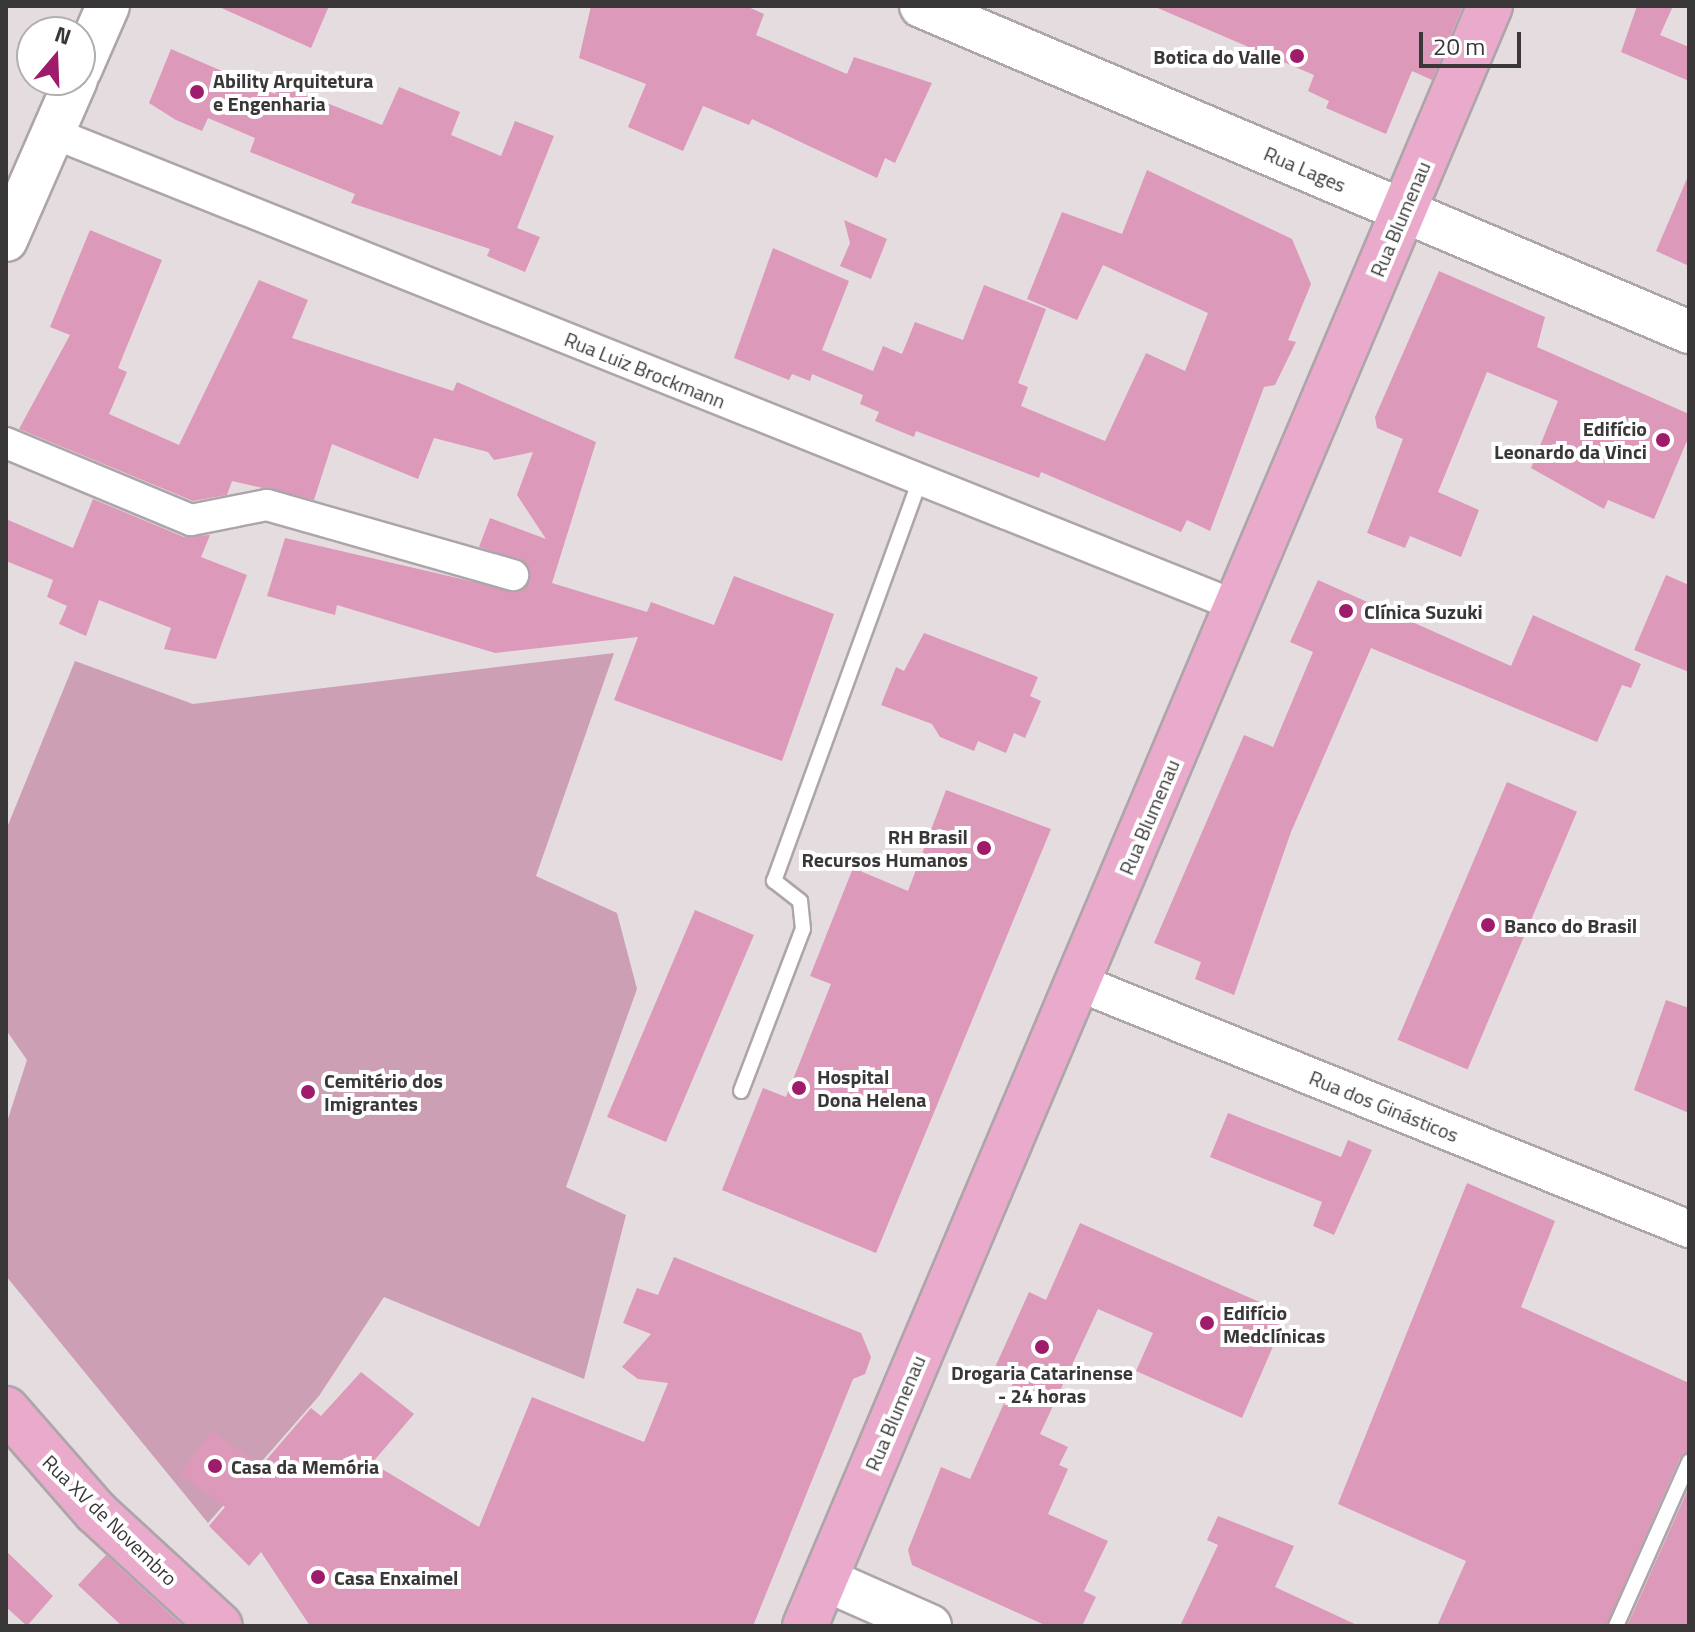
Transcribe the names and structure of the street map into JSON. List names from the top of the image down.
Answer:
{
  "streets": {
    "main road": ["Rua Lages", "Rua Blumenau", "Rua XV de Novembro"],
    "street": ["Rua Luiz Brockmann", "Rua dos Ginásticos"]
  },
  "crossings": [
    ["Rua Lages", "Rua Blumenau"],
    ["Rua Blumenau", "Rua Luiz Brockmann"],
    ["Rua Blumenau", "Rua dos Ginásticos"]
  ],
  "places": [
    "Botica do Valle",
    "Ability Arquitetura e Engenharia",
    "Edifício Leonardo da Vinci",
    "Clínica Suzuki",
    "RH Brasil Recursos Humanos",
    "Banco do Brasil",
    "Hospital Dona Helena",
    "Cemitério dos Imigrantes",
    "Edifício Medclínicas",
    "Drogaria Catarinense - 24 horas",
    "Casa da Memória",
    "Casa Enxaimel"
  ],
  "scale_bar": "20 m",
  "north": "top"
}
